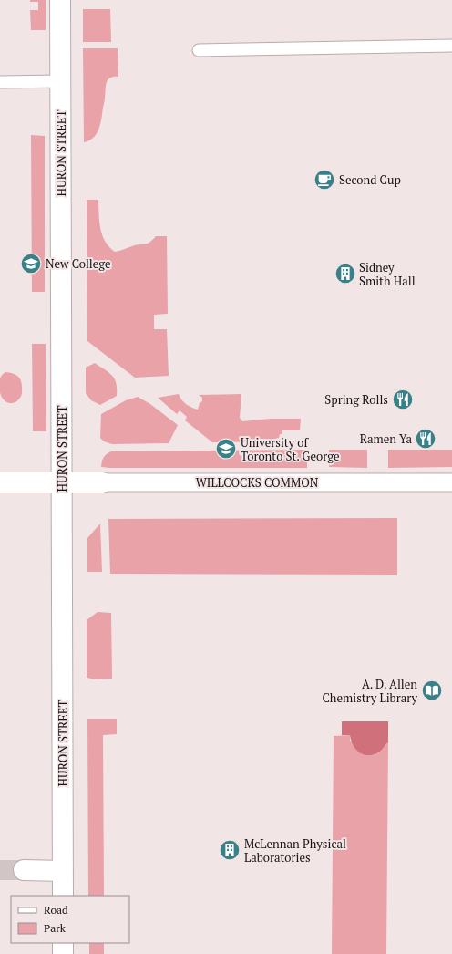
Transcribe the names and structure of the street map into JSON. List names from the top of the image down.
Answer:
{
  "streets": {
    "street": ["HURON STREET", "WILLCOCKS COMMON"]
  },
  "crossings": [
    ["HURON STREET", "WILLCOCKS COMMON"]
  ],
  "places": {
    "cafe": ["Second Cup"],
    "school or university": ["New College", "University of Toronto St. George"],
    "building": ["Sidney Smith Hall", "McLennan Physical Laboratories"],
    "restaurant": ["Spring Rolls", "Ramen Ya"],
    "library": ["A. D. Allen Chemistry Library"]
  },
  "legend": ["Road", "Park"]
}
